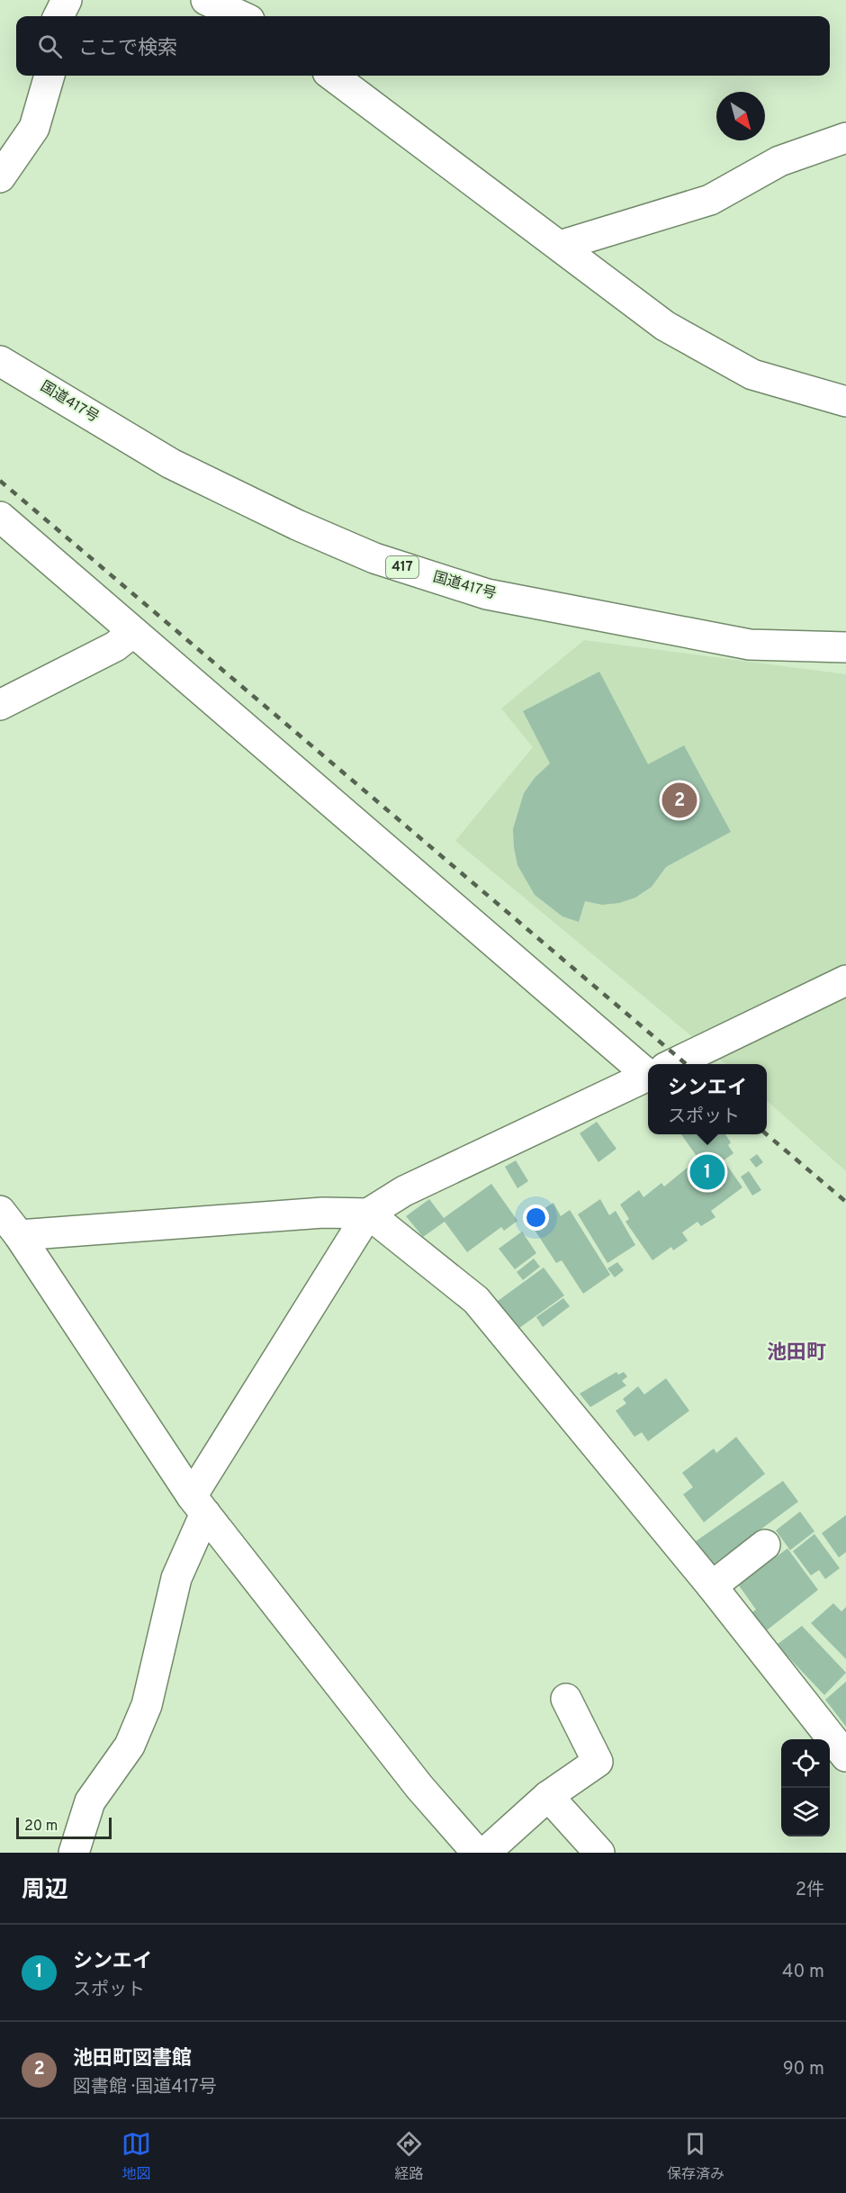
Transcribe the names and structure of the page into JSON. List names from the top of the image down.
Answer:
{
  "streets": {
    "main road": ["国道417号", "417"]
  },
  "districts": ["池田町"],
  "scale_bar": "20 m",
  "north": "bottom right",
  "page": {
    "search": "ここで検索",
    "pins": ["2", "1"],
    "popup": ["シンエイ", "スポット"],
    "scale": "20 m",
    "heading": ["周辺", "2件"],
    "list": [
      {
        "mark": "1",
        "name": "シンエイ",
        "note": "スポット",
        "value": "40 m"
      },
      {
        "mark": "2",
        "name": "池田町図書館",
        "note": "図書館 · 国道417号",
        "value": "90 m"
      }
    ],
    "nav": ["地図", "経路", "保存済み"]
  }
}
